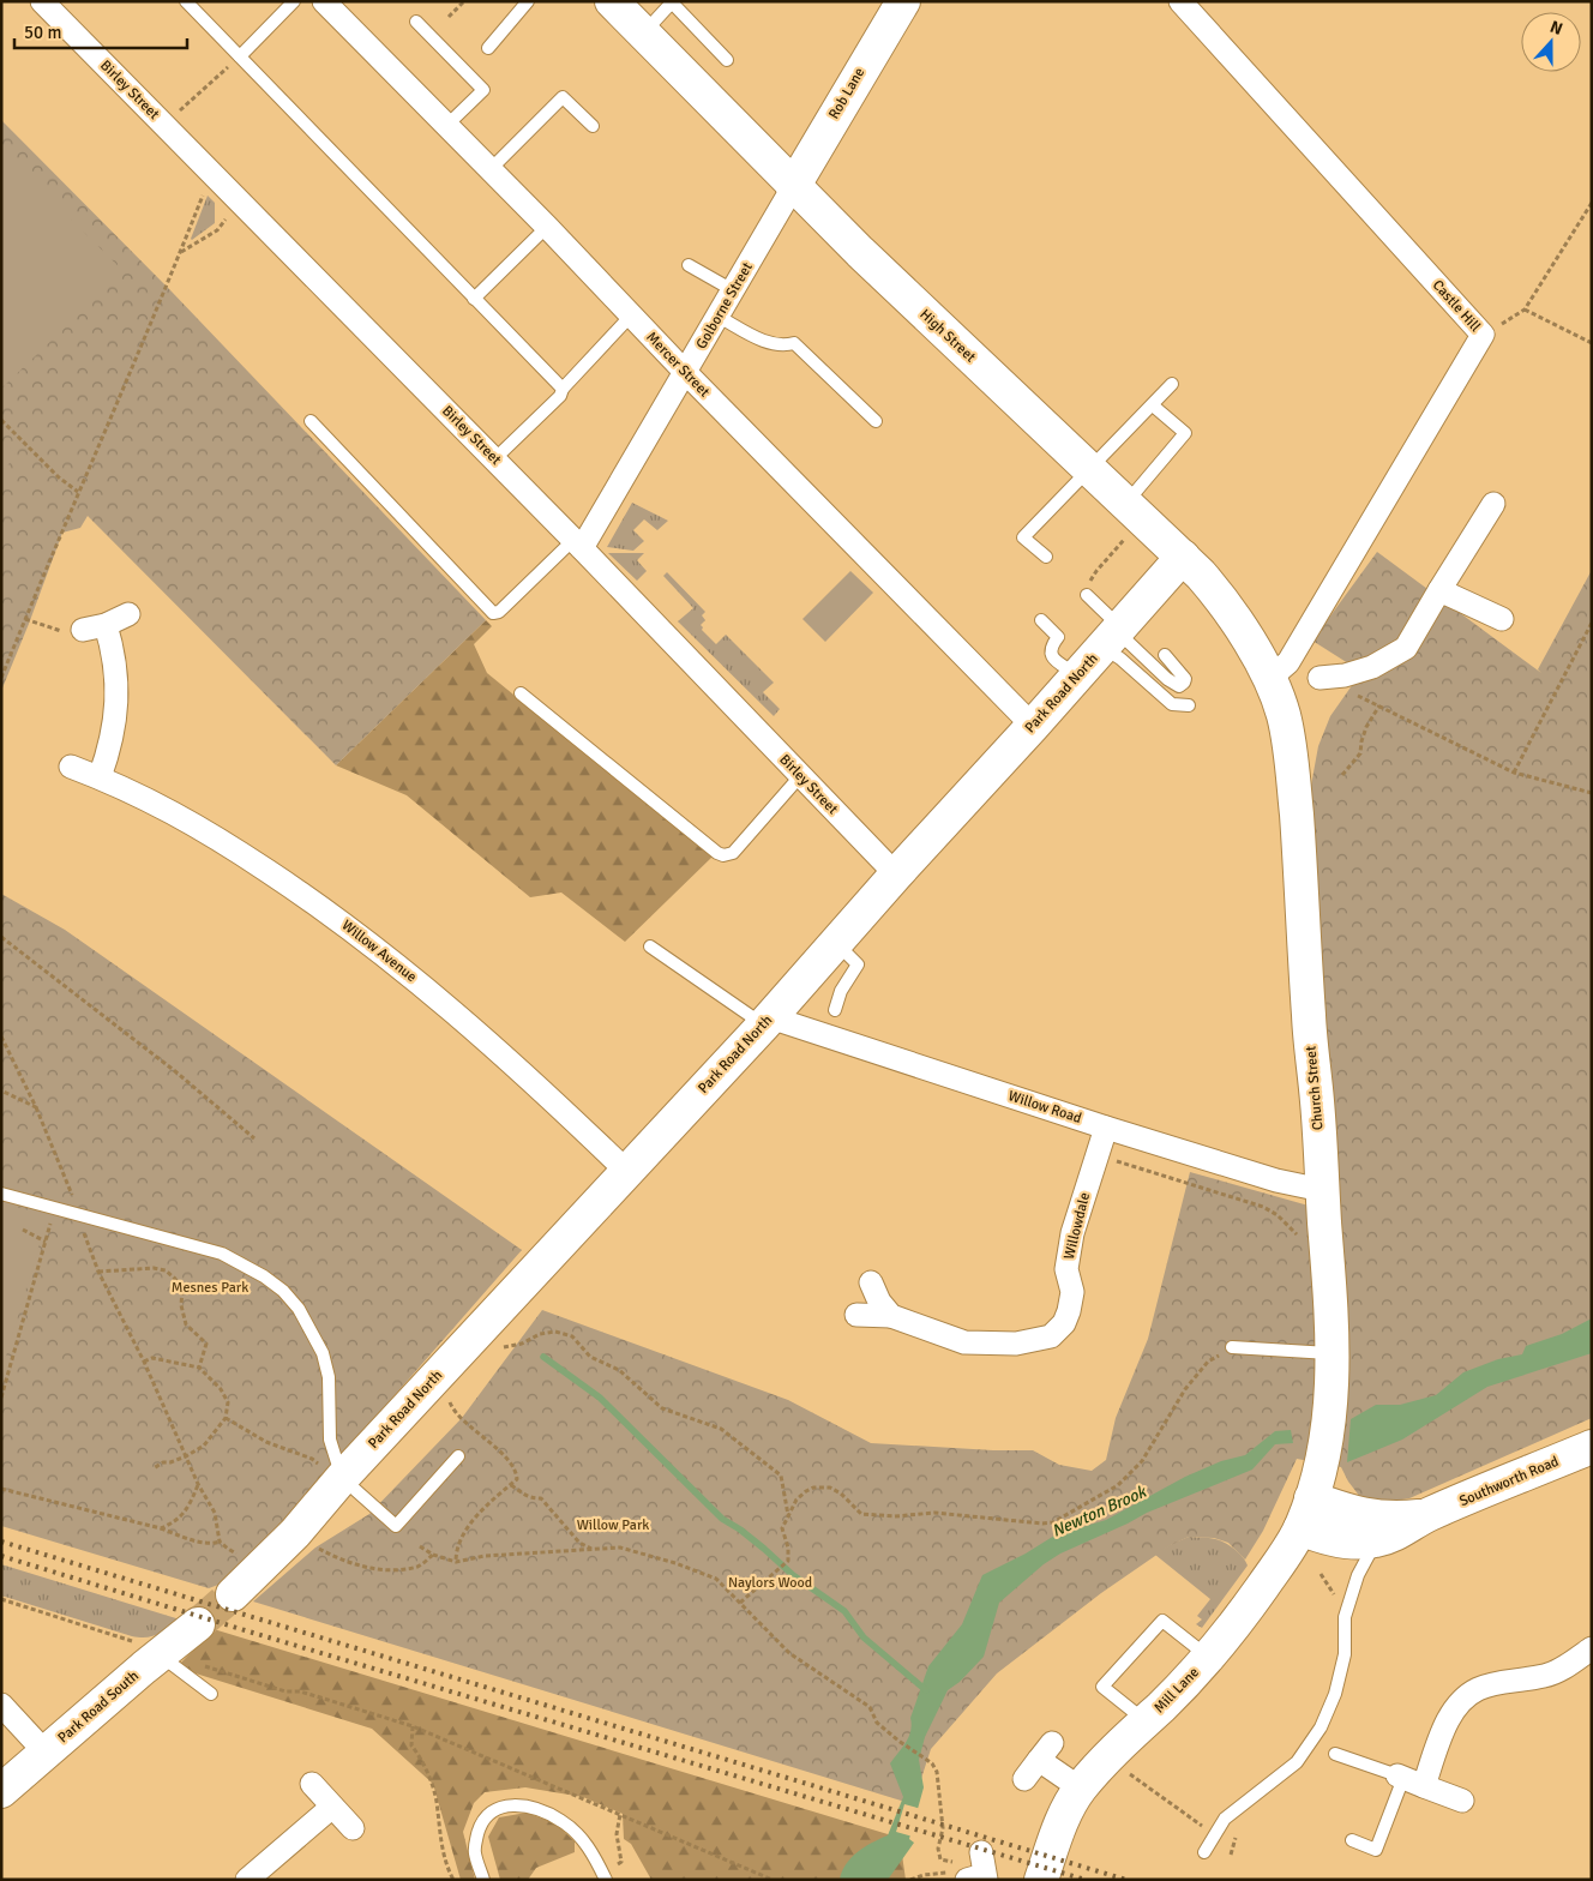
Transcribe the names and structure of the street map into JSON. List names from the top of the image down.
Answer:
{
  "streets": {
    "main road": [
      "Rob Lane",
      "High Street",
      "Park Road North",
      "Church Street",
      "Southworth Road",
      "Mill Lane",
      "Park Road South"
    ],
    "street": [
      "Birley Street",
      "Golborne Street",
      "Castle Hill",
      "Mercer Street",
      "Willow Avenue",
      "Willow Road",
      "Willowdale"
    ]
  },
  "crossings": [
    ["Birley Street", "Golborne Street"],
    ["Birley Street", "Park Road North"],
    ["Rob Lane", "Golborne Street"],
    ["Rob Lane", "High Street"],
    ["Golborne Street", "High Street"],
    ["Golborne Street", "Mercer Street"],
    ["Castle Hill", "High Street"],
    ["Castle Hill", "Church Street"],
    ["High Street", "Park Road North"],
    ["High Street", "Church Street"],
    ["Mercer Street", "Park Road North"],
    ["Park Road North", "Willow Avenue"],
    ["Park Road North", "Willow Road"],
    ["Church Street", "Willow Road"],
    ["Church Street", "Southworth Road"],
    ["Church Street", "Mill Lane"],
    ["Willow Road", "Willowdale"],
    ["Southworth Road", "Mill Lane"]
  ],
  "water": ["Newton Brook"],
  "parks": ["Mesnes Park", "Willow Park", "Naylors Wood"],
  "scale_bar": "50 m",
  "north": "top"
}
